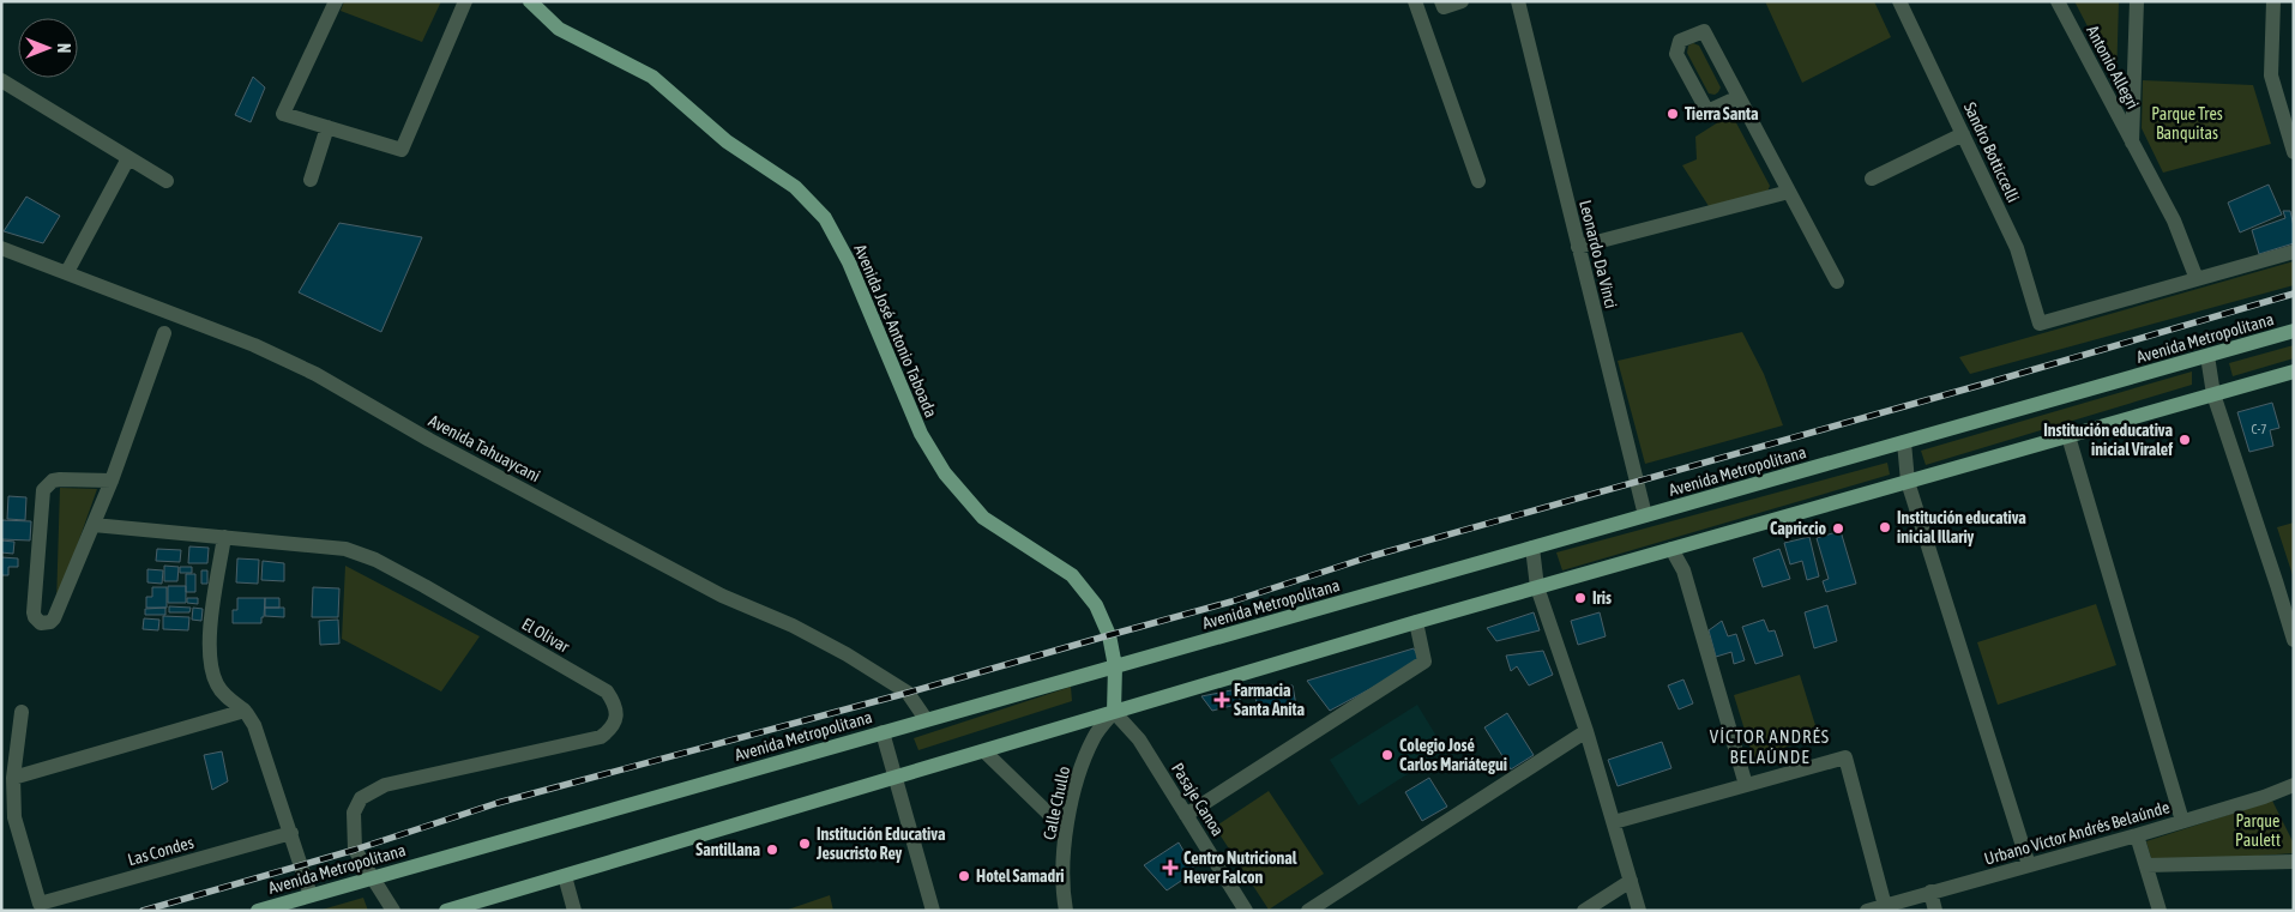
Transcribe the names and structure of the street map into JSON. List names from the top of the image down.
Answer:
{
  "streets": {
    "main road": ["Avenida José Antonio Taboada", "Avenida Metropolitana"],
    "street": [
      "Antonio Allegri",
      "Sandro Botticcelli",
      "Leonardo Da Vinci",
      "Avenida Tahuaycani",
      "El Olivar",
      "Pasaje Canoa",
      "Calle Chullo",
      "Urbano Víctor Andrés Belaúnde",
      "Las Condes"
    ]
  },
  "crossings": [
    ["Antonio Allegri", "Sandro Botticcelli"],
    ["Leonardo Da Vinci", "Avenida Metropolitana"],
    ["Avenida José Antonio Taboada", "Avenida Metropolitana"],
    ["Avenida José Antonio Taboada", "Pasaje Canoa"],
    ["Avenida José Antonio Taboada", "Calle Chullo"],
    ["Avenida Metropolitana", "Avenida Tahuaycani"],
    ["Avenida Metropolitana", "El Olivar"],
    ["Pasaje Canoa", "Calle Chullo"]
  ],
  "districts": ["VÍCTOR ANDRÉS BELAÚNDE"],
  "parks": ["Parque Tres Banquitas", "Parque Paulett"],
  "places": {
    "other": [
      "Tierra Santa",
      "Institución educativa inicial Viralef",
      "Institución educativa inicial Illariy",
      "Capriccio",
      "Iris",
      "Colegio José Carlos Mariátegui",
      "Institución Educativa Jesucristo Rey",
      "Santillana",
      "Hotel Samadri"
    ],
    "health": ["Farmacia Santa Anita", "Centro Nutricional Hever Falcon"]
  },
  "house_numbers": ["C-7"],
  "north": "right"
}
